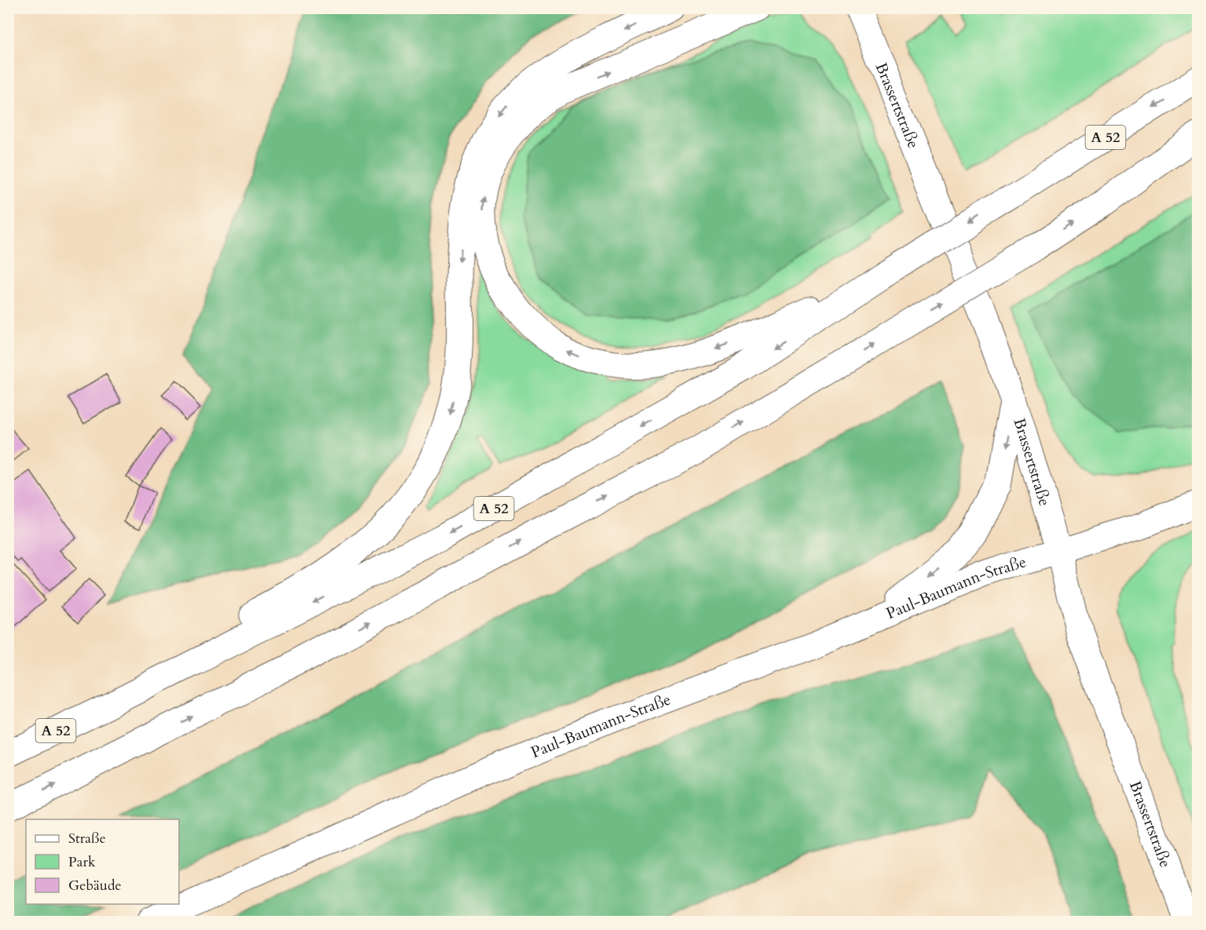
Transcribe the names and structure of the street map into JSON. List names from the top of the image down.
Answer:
{
  "streets": {
    "main road": ["Brassertstraße", "A 52", "Paul-Baumann-Straße"]
  },
  "crossings": [
    ["Brassertstraße", "Paul-Baumann-Straße"]
  ],
  "legend": ["Straße", "Park", "Gebäude"]
}
